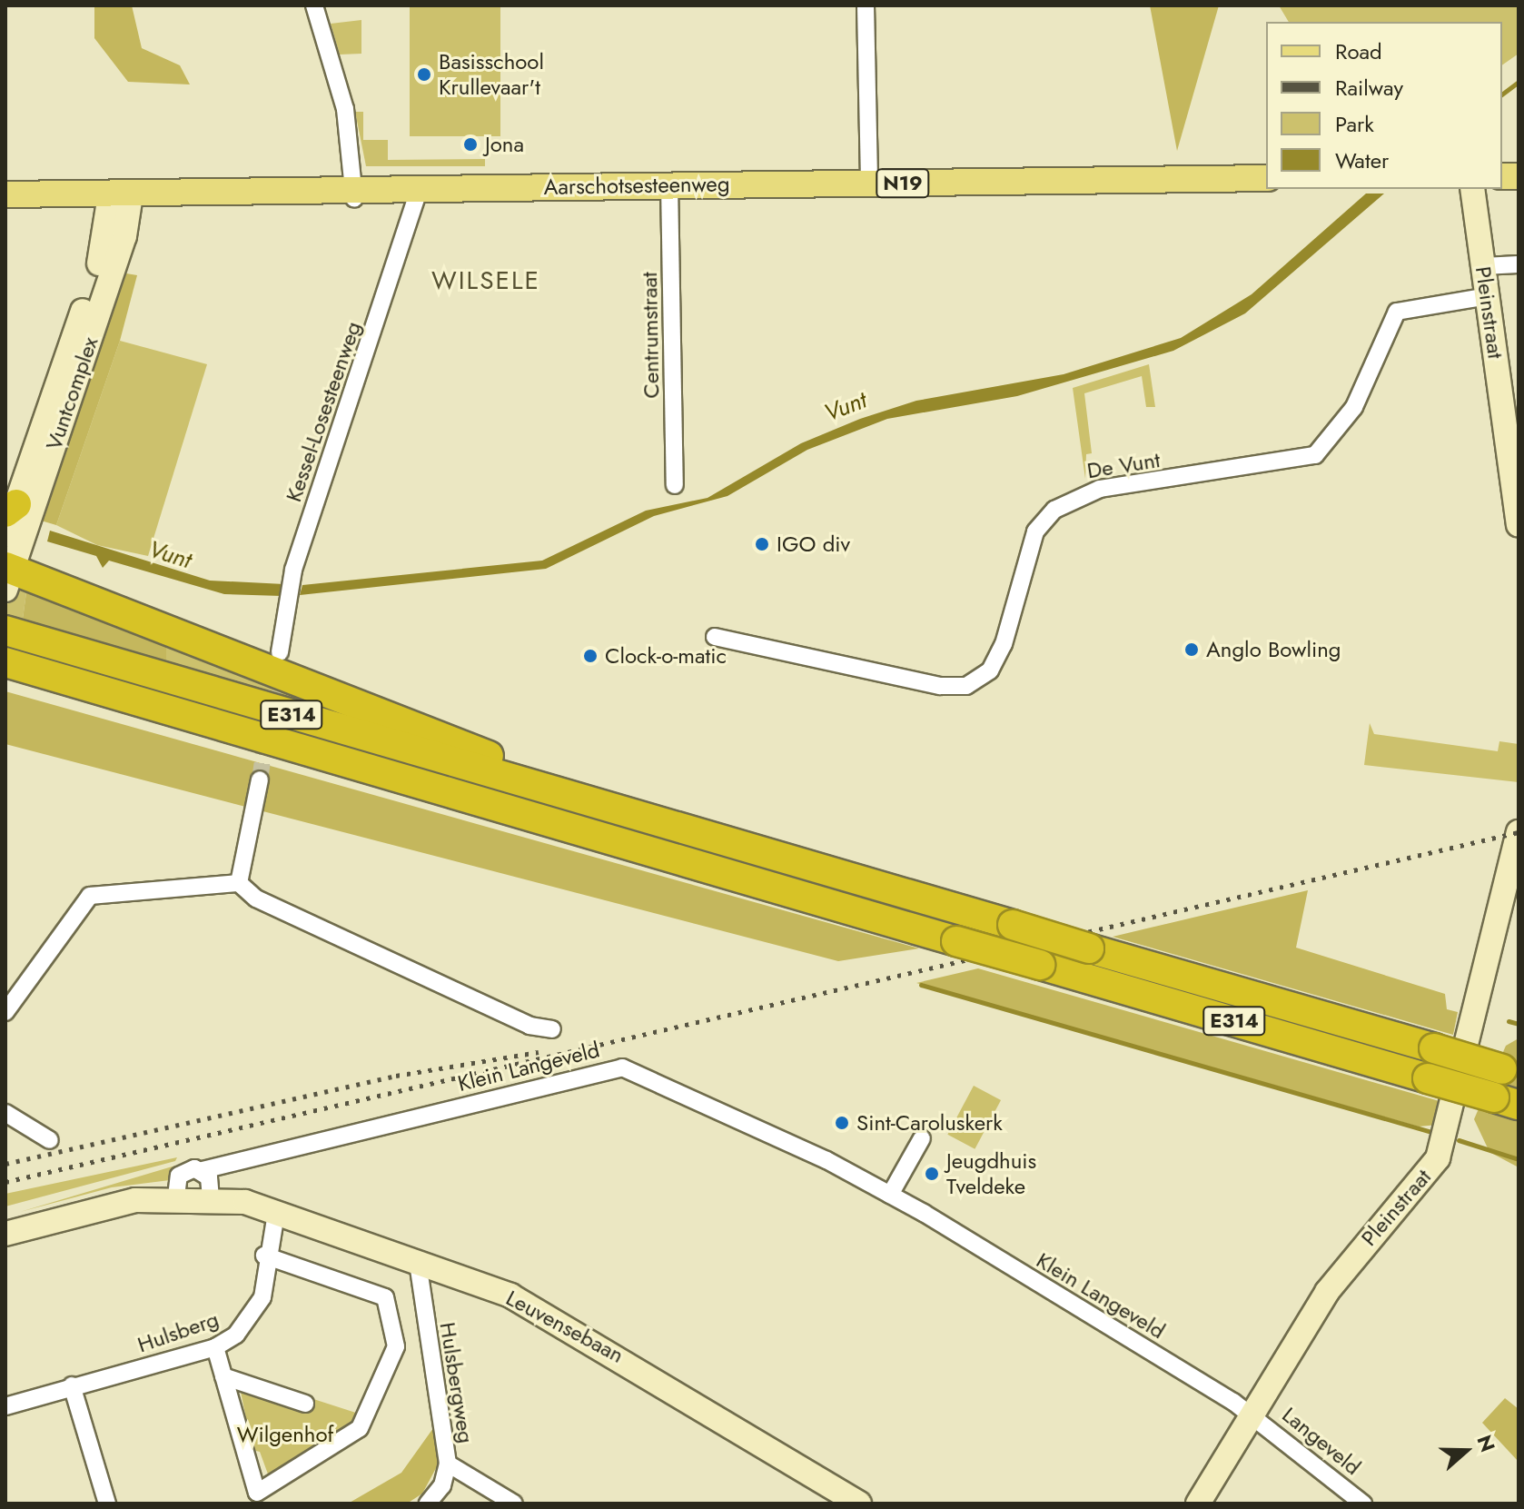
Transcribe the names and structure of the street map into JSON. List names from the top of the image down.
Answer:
{
  "streets": {
    "highway": ["E314"],
    "main road": ["N19", "Aarschotsesteenweg"],
    "street": [
      "Pleinstraat",
      "Centrumstraat",
      "Vuntcomplex",
      "Kessel-Losesteenweg",
      "De Vunt",
      "Klein Langeveld",
      "Leuvensebaan",
      "Hulsberg",
      "Hulsbergweg",
      "Langeveld"
    ]
  },
  "crossings": [
    ["Aarschotsesteenweg", "Centrumstraat"],
    ["Aarschotsesteenweg", "Vuntcomplex"],
    ["Aarschotsesteenweg", "Kessel-Losesteenweg"],
    ["Pleinstraat", "De Vunt"],
    ["Pleinstraat", "Klein Langeveld"],
    ["Pleinstraat", "Langeveld"],
    ["Klein Langeveld", "Langeveld"],
    ["Leuvensebaan", "Hulsberg"],
    ["Leuvensebaan", "Hulsbergweg"]
  ],
  "districts": ["WILSELE"],
  "water": ["Vunt"],
  "parks": ["Wilgenhof"],
  "places": [
    "Basisschool Krullevaar't",
    "Jona",
    "IGO div",
    "Anglo Bowling",
    "Clock-o-matic",
    "Sint-Caroluskerk",
    "Jeugdhuis Tveldeke"
  ],
  "legend": [
    "Road",
    "Railway",
    "Park",
    "Water"
  ],
  "north": "right"
}
